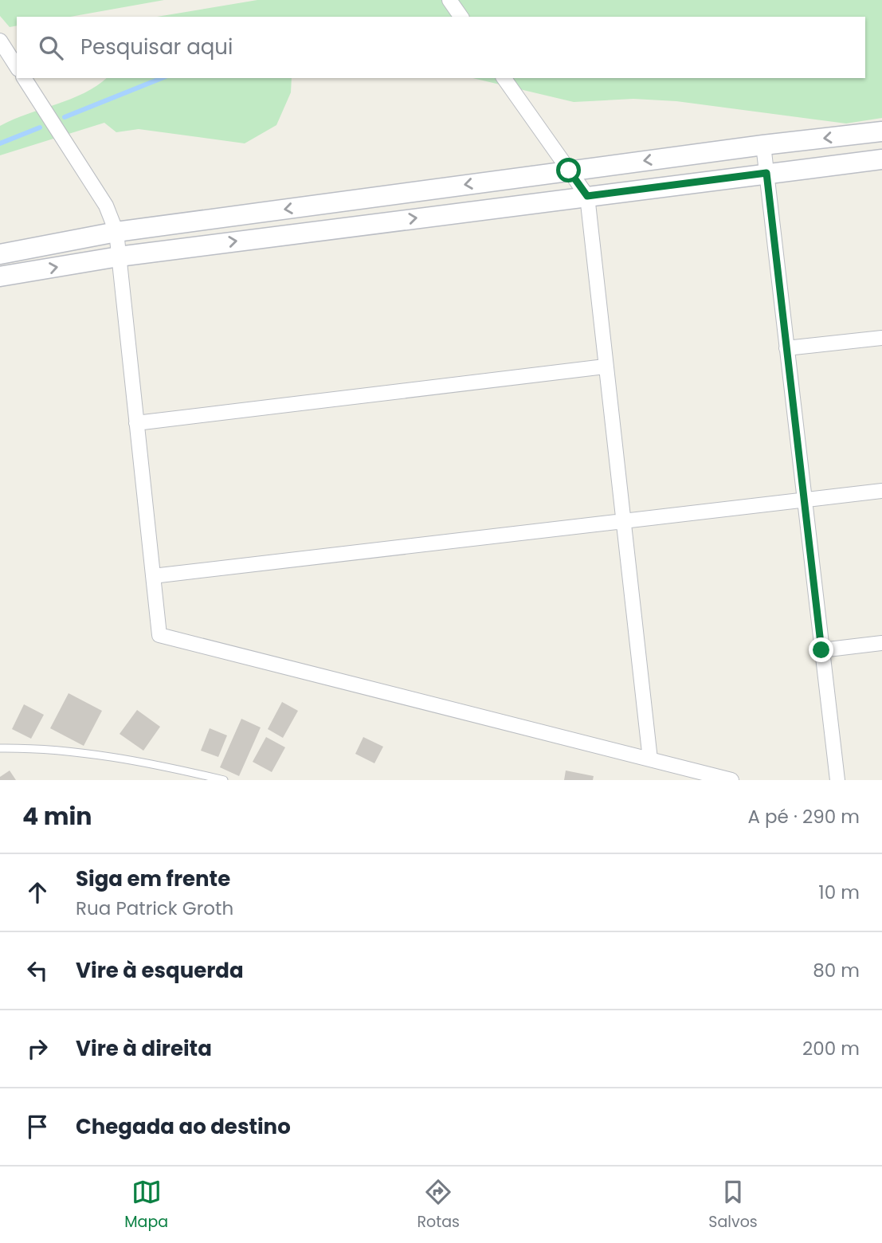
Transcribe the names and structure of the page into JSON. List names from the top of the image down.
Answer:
{
  "page": {
    "search": "Pesquisar aqui",
    "heading": ["4 min", "A pé · 290 m"],
    "list": [
      ["Siga em frente", "Rua Patrick Groth", "10 m"],
      ["Vire à esquerda", "80 m"],
      ["Vire à direita", "200 m"],
      "Chegada ao destino"
    ],
    "nav": ["Mapa", "Rotas", "Salvos"]
  }
}
